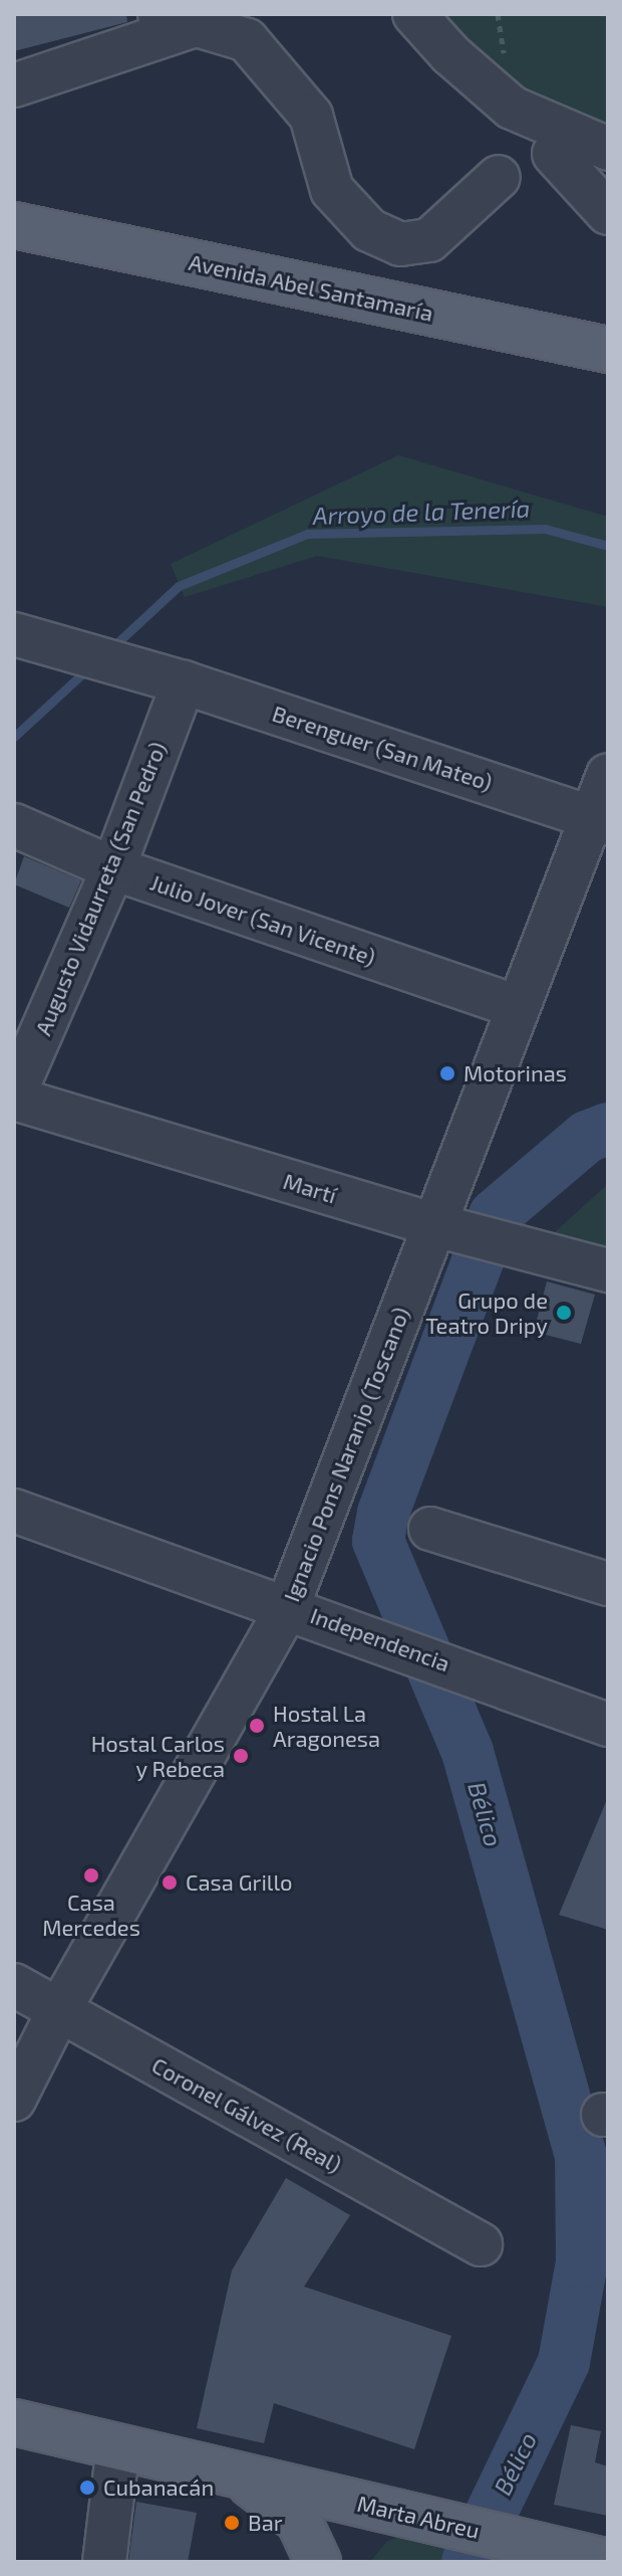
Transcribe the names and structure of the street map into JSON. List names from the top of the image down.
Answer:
{
  "streets": {
    "main road": ["Avenida Abel Santamaría", "Marta Abreu"],
    "street": [
      "Berenguer (San Mateo)",
      "Augusto Vidaurreta (San Pedro)",
      "Julio Jover (San Vicente)",
      "Martí",
      "Ignacio Pons Naranjo (Toscano)",
      "Independencia",
      "Coronel Gálvez (Real)"
    ]
  },
  "crossings": [
    ["Berenguer (San Mateo)", "Augusto Vidaurreta (San Pedro)"],
    ["Berenguer (San Mateo)", "Ignacio Pons Naranjo (Toscano)"],
    ["Augusto Vidaurreta (San Pedro)", "Julio Jover (San Vicente)"],
    ["Augusto Vidaurreta (San Pedro)", "Martí"],
    ["Julio Jover (San Vicente)", "Ignacio Pons Naranjo (Toscano)"],
    ["Martí", "Ignacio Pons Naranjo (Toscano)"],
    ["Ignacio Pons Naranjo (Toscano)", "Independencia"],
    ["Ignacio Pons Naranjo (Toscano)", "Coronel Gálvez (Real)"]
  ],
  "water": ["Arroyo de la Tenería", "Bélico"],
  "places": [
    "Motorinas",
    "Grupo de Teatro Dripy",
    "Hostal La Aragonesa",
    "Hostal Carlos y Rebeca",
    "Casa Mercedes",
    "Casa Grillo",
    "Cubanacán",
    "Bar"
  ]
}
